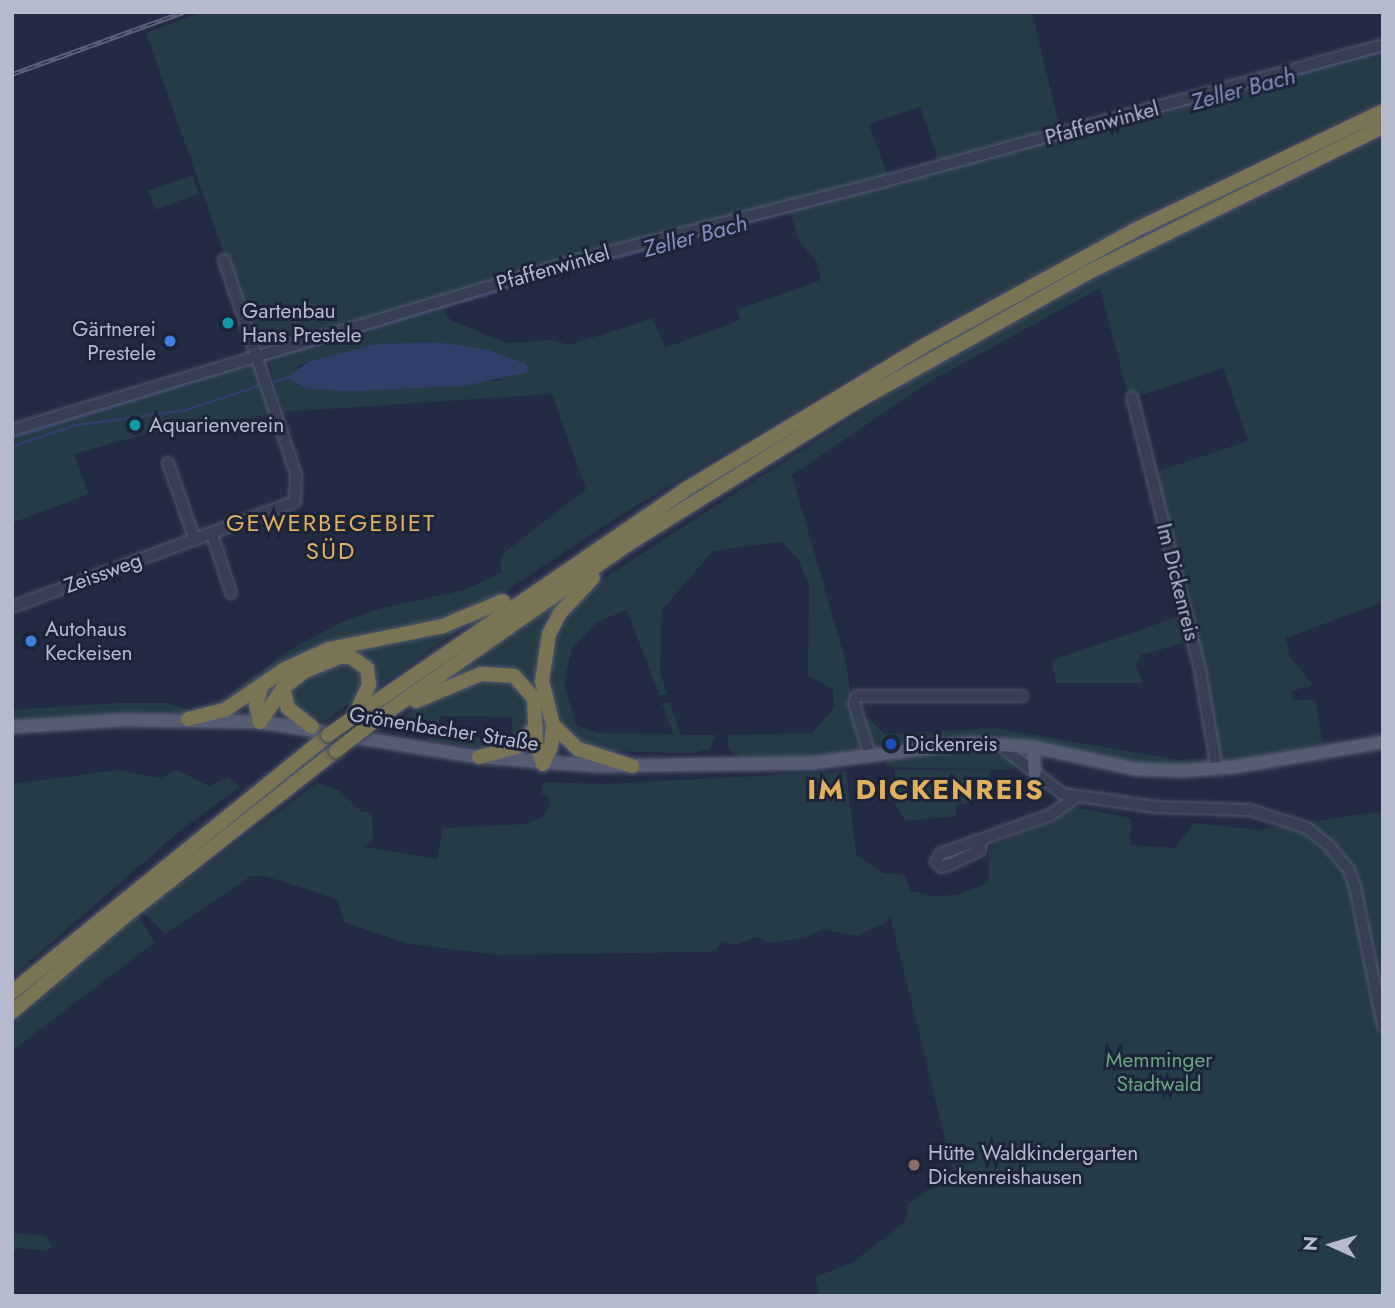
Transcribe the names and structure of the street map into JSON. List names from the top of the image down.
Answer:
{
  "streets": {
    "main road": ["Grönenbacher Straße"],
    "street": ["Pfaffenwinkel", "Zeissweg", "Im Dickenreis"]
  },
  "crossings": [
    ["Pfaffenwinkel", "Zeissweg"],
    ["Im Dickenreis", "Grönenbacher Straße"]
  ],
  "districts": ["GEWERBEGEBIET SÜD", "IM DICKENREIS"],
  "water": ["Zeller Bach"],
  "parks": ["Memminger Stadtwald"],
  "places": [
    "Gartenbau Hans Prestele",
    "Gärtnerei Prestele",
    "Aquarienverein",
    "Autohaus Keckeisen",
    "Dickenreis",
    "Hütte Waldkindergarten Dickenreishausen"
  ],
  "north": "left"
}
